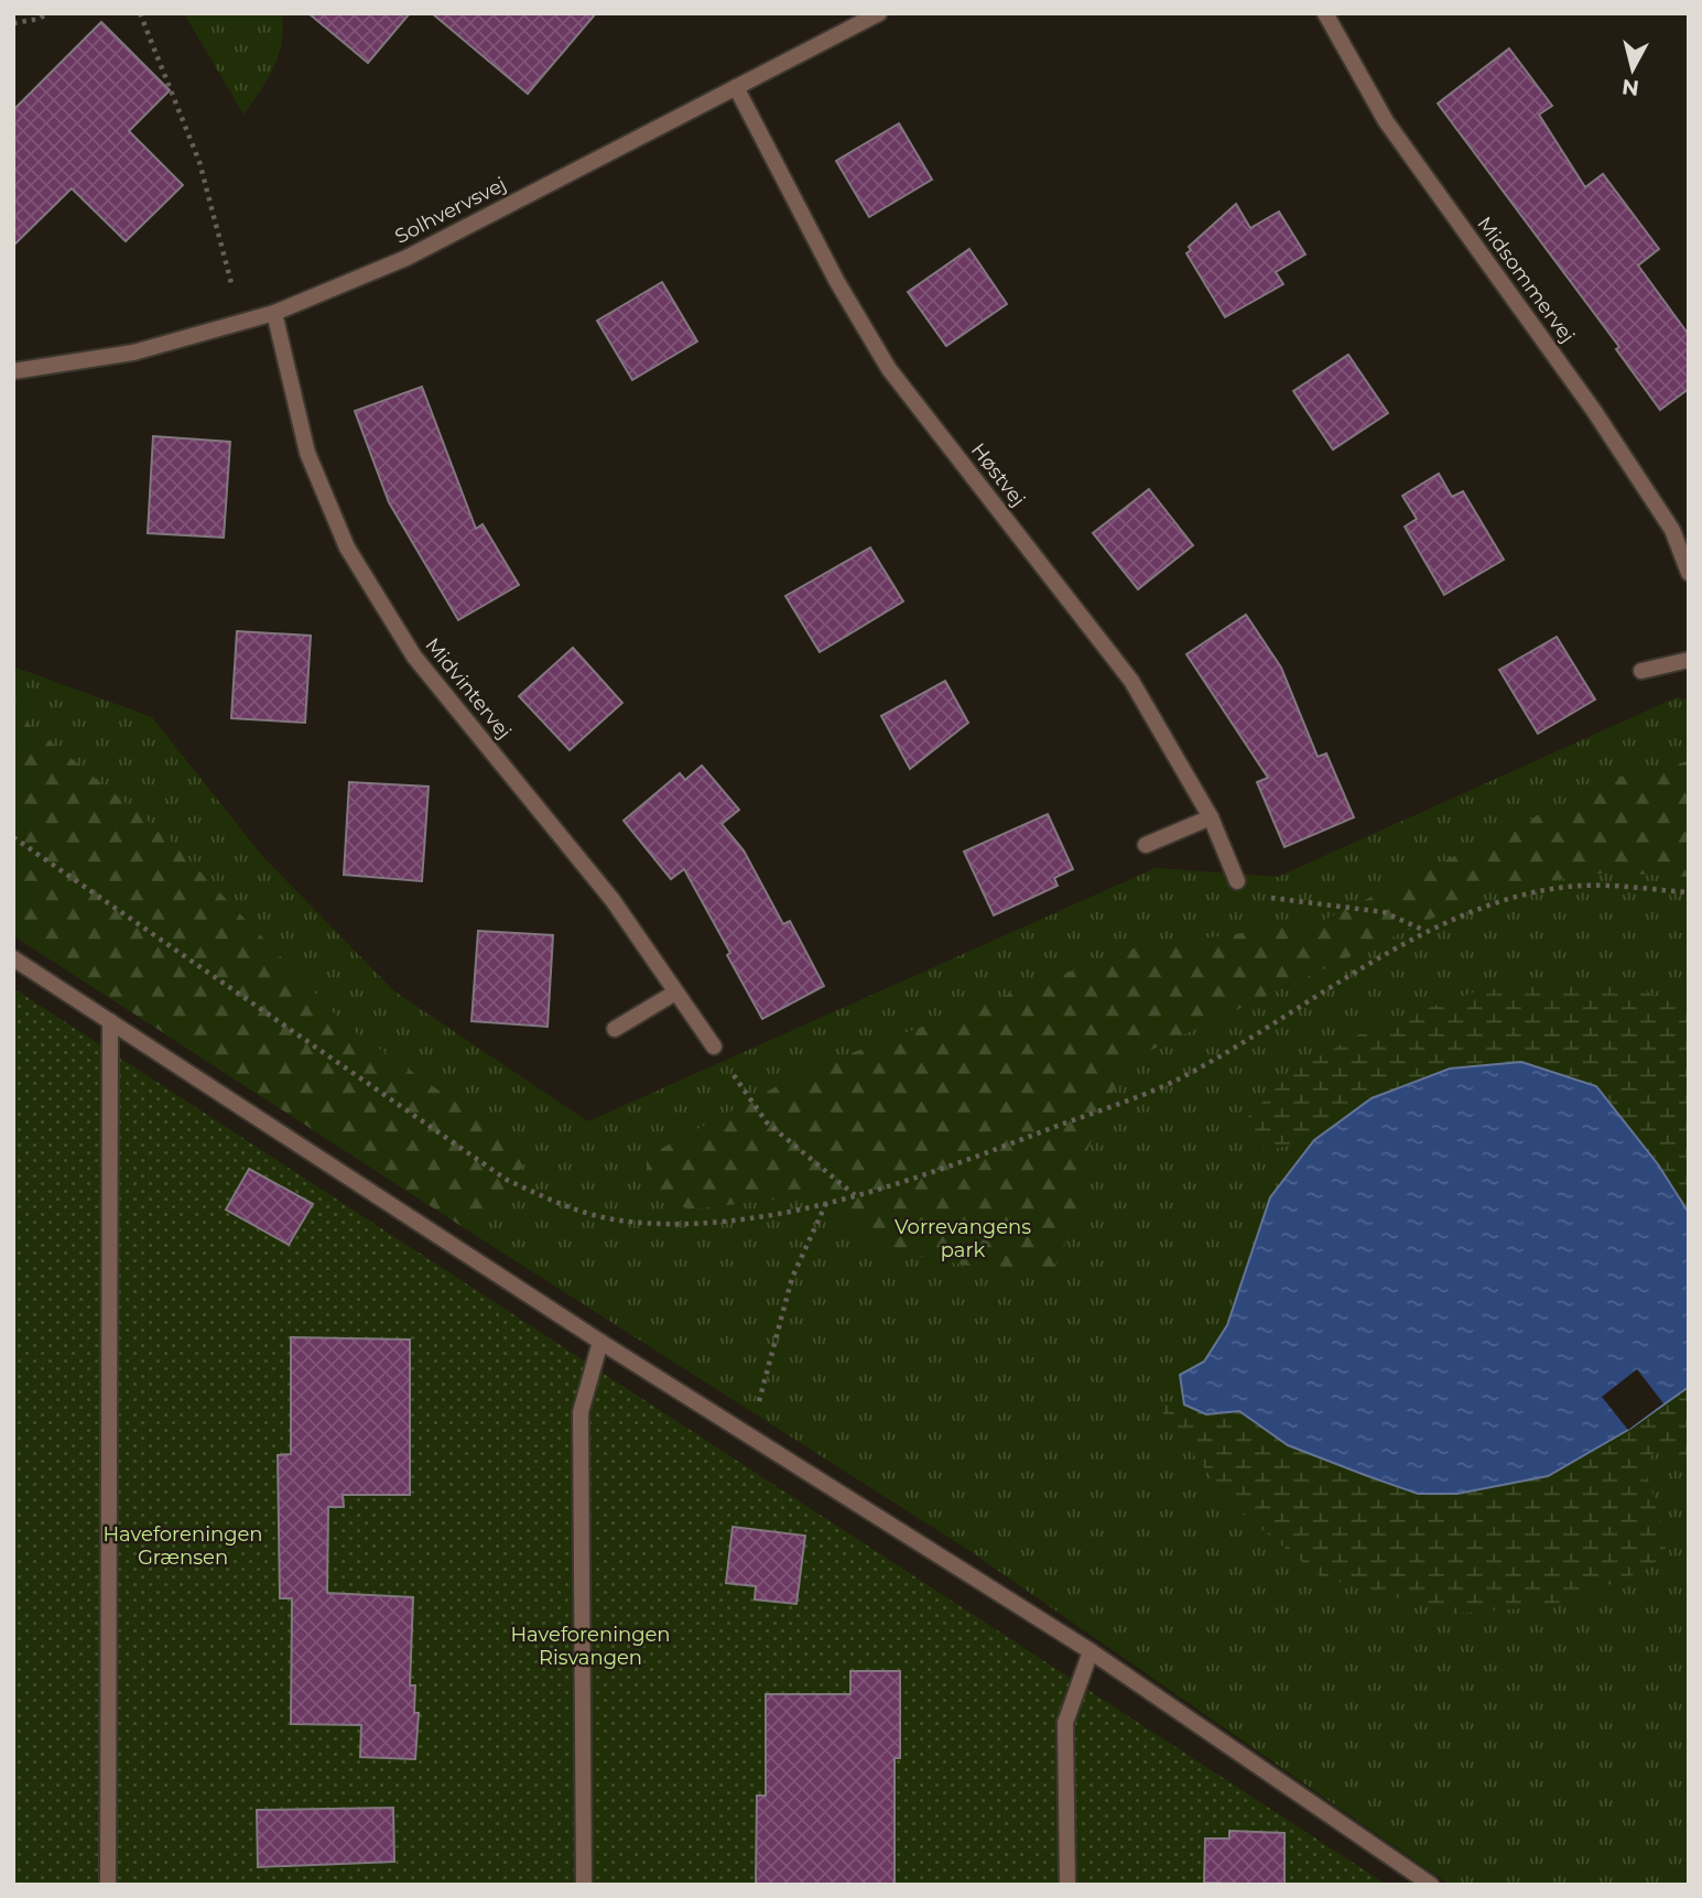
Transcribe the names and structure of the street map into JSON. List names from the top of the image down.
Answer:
{
  "streets": {
    "street": [
      "Solhvervsvej",
      "Midsommervej",
      "Høstvej",
      "Midvintervej"
    ]
  },
  "crossings": [
    ["Solhvervsvej", "Høstvej"],
    ["Solhvervsvej", "Midvintervej"]
  ],
  "parks": ["Vorrevangens park", "Haveforeningen Grænsen", "Haveforeningen Risvangen"],
  "north": "bottom"
}
